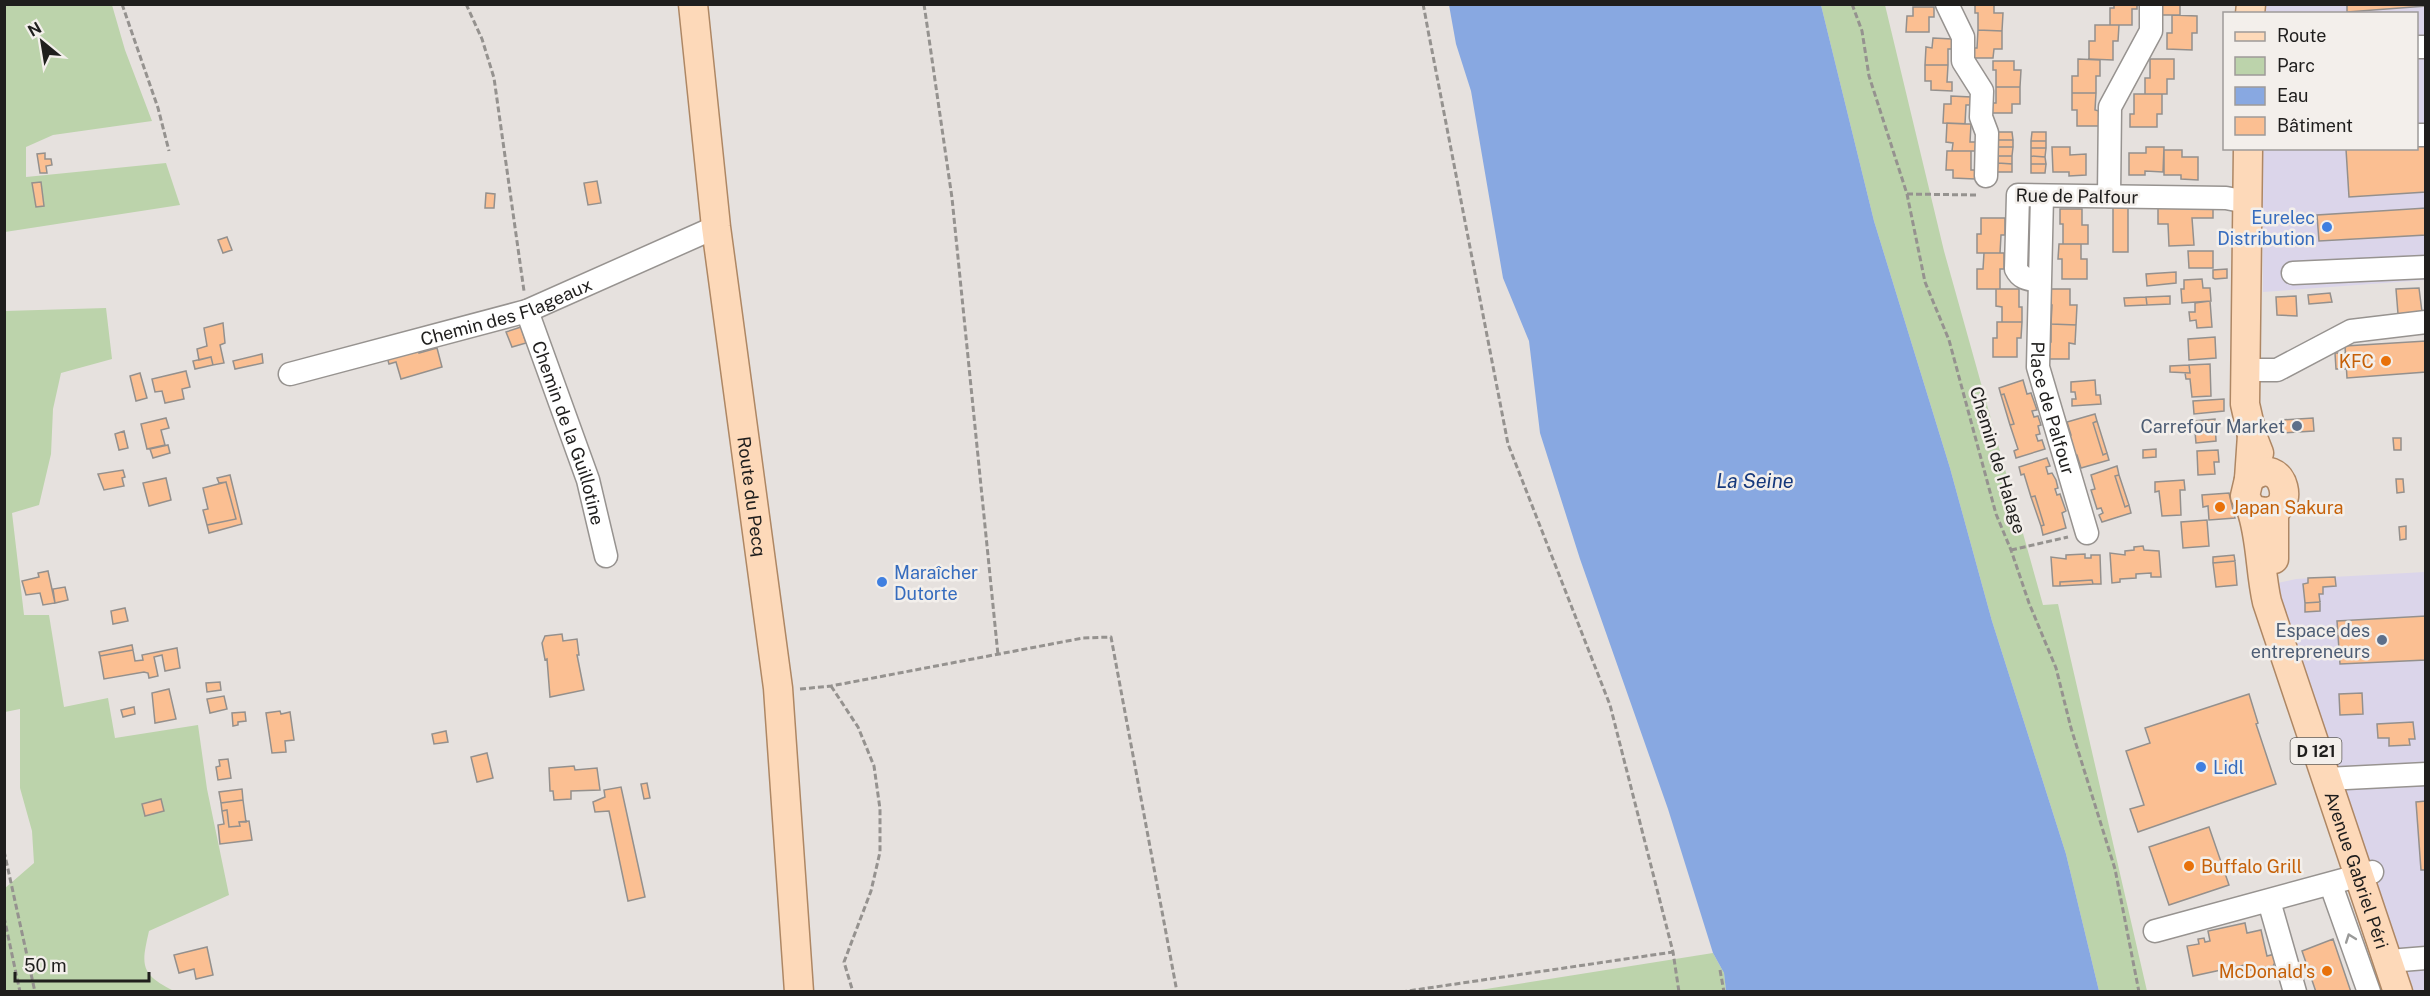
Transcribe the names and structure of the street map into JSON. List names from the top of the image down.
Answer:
{
  "streets": {
    "main road": ["Route du Pecq", "D 121", "Avenue Gabriel Péri"],
    "street": [
      "Rue de Palfour",
      "Chemin des Flageaux",
      "Place de Palfour",
      "Chemin de la Guillotine"
    ],
    "path": ["Chemin de Halage"]
  },
  "crossings": [
    ["Rue de Palfour", "Place de Palfour"],
    ["Rue de Palfour", "Chemin de Halage"],
    ["Rue de Palfour", "Avenue Gabriel Péri"],
    ["Chemin des Flageaux", "Chemin de la Guillotine"],
    ["Chemin des Flageaux", "Route du Pecq"]
  ],
  "water": ["La Seine"],
  "places": [
    "Eurelec Distribution",
    "KFC",
    "Carrefour Market",
    "Japan Sakura",
    "Maraîcher Dutorte",
    "Espace des entrepreneurs",
    "Lidl",
    "Buffalo Grill",
    "McDonald's"
  ],
  "legend": [
    "Route",
    "Parc",
    "Eau",
    "Bâtiment"
  ],
  "scale_bar": "50 m",
  "north": "top left"
}
